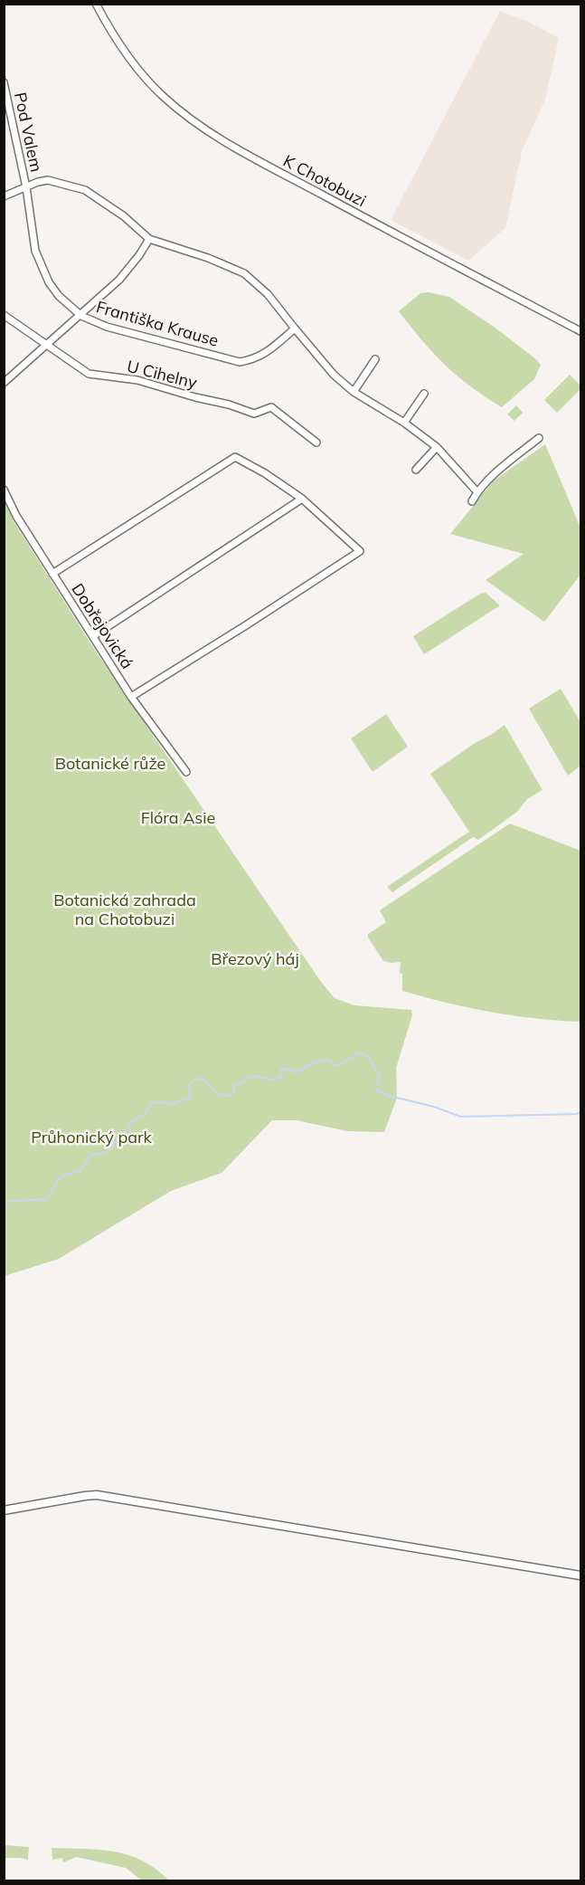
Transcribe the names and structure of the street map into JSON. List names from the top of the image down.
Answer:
{
  "streets": {
    "street": [
      "Pod Valem",
      "K Chotobuzi",
      "Františka Krause",
      "U Cihelny",
      "Dobřejovická"
    ]
  },
  "crossings": [
    ["Pod Valem", "Františka Krause"]
  ],
  "parks": [
    "Botanické růže",
    "Flóra Asie",
    "Botanická zahrada na Chotobuzi",
    "Březový háj",
    "Průhonický park"
  ]
}
